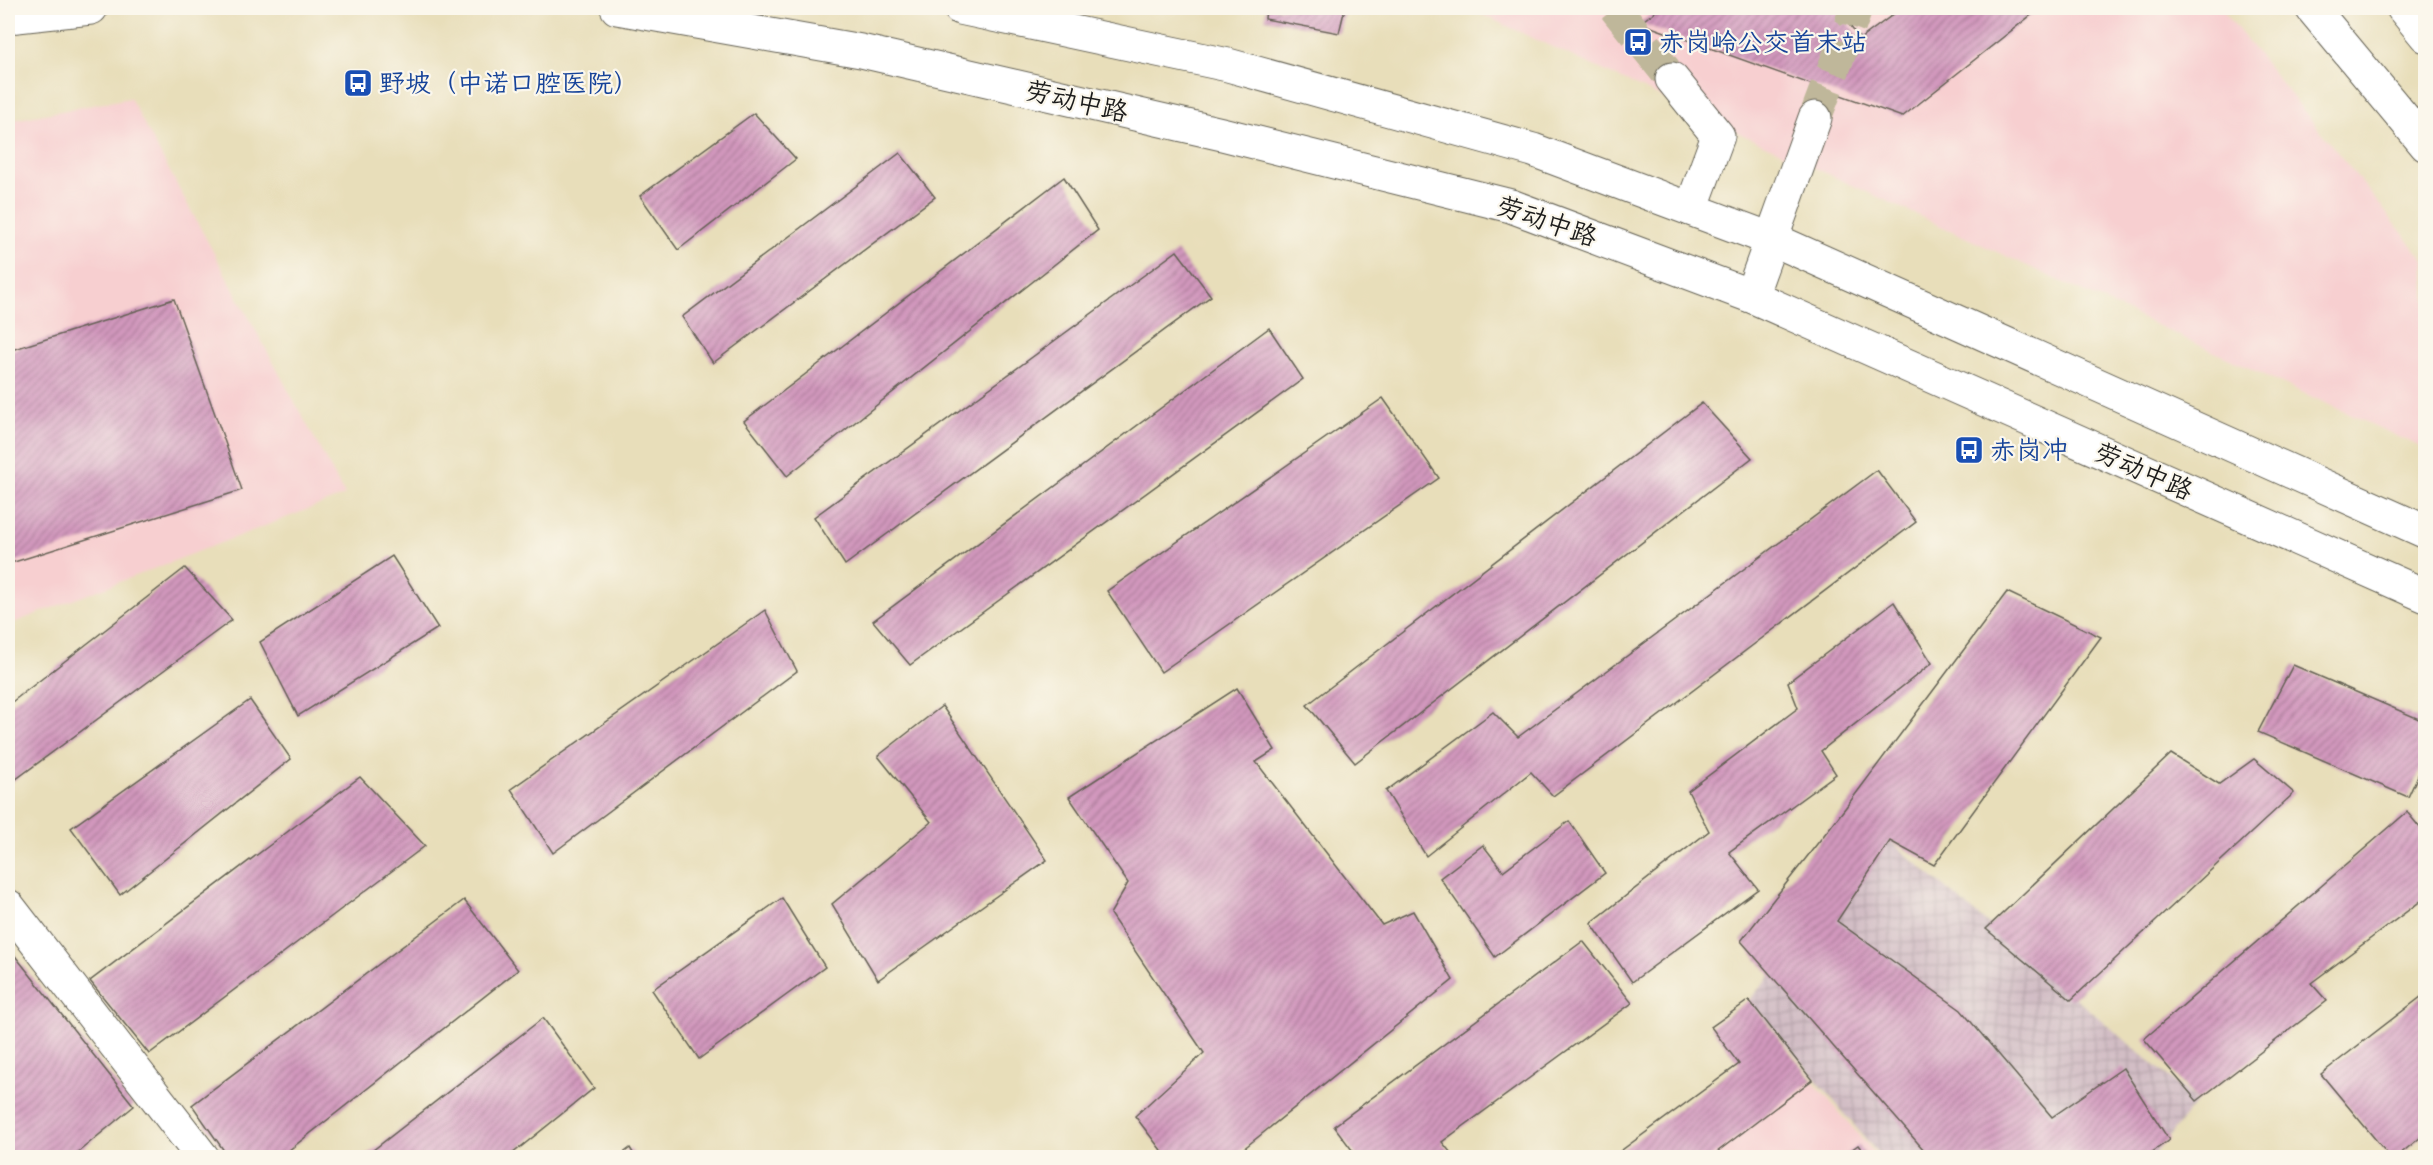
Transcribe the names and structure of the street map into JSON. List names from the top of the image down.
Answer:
{
  "streets": {
    "main road": ["劳动中路"]
  },
  "places": {
    "bus stop": ["赤岗岭公交首末站", "野坡（中诺口腔医院）", "赤岗冲"]
  }
}
